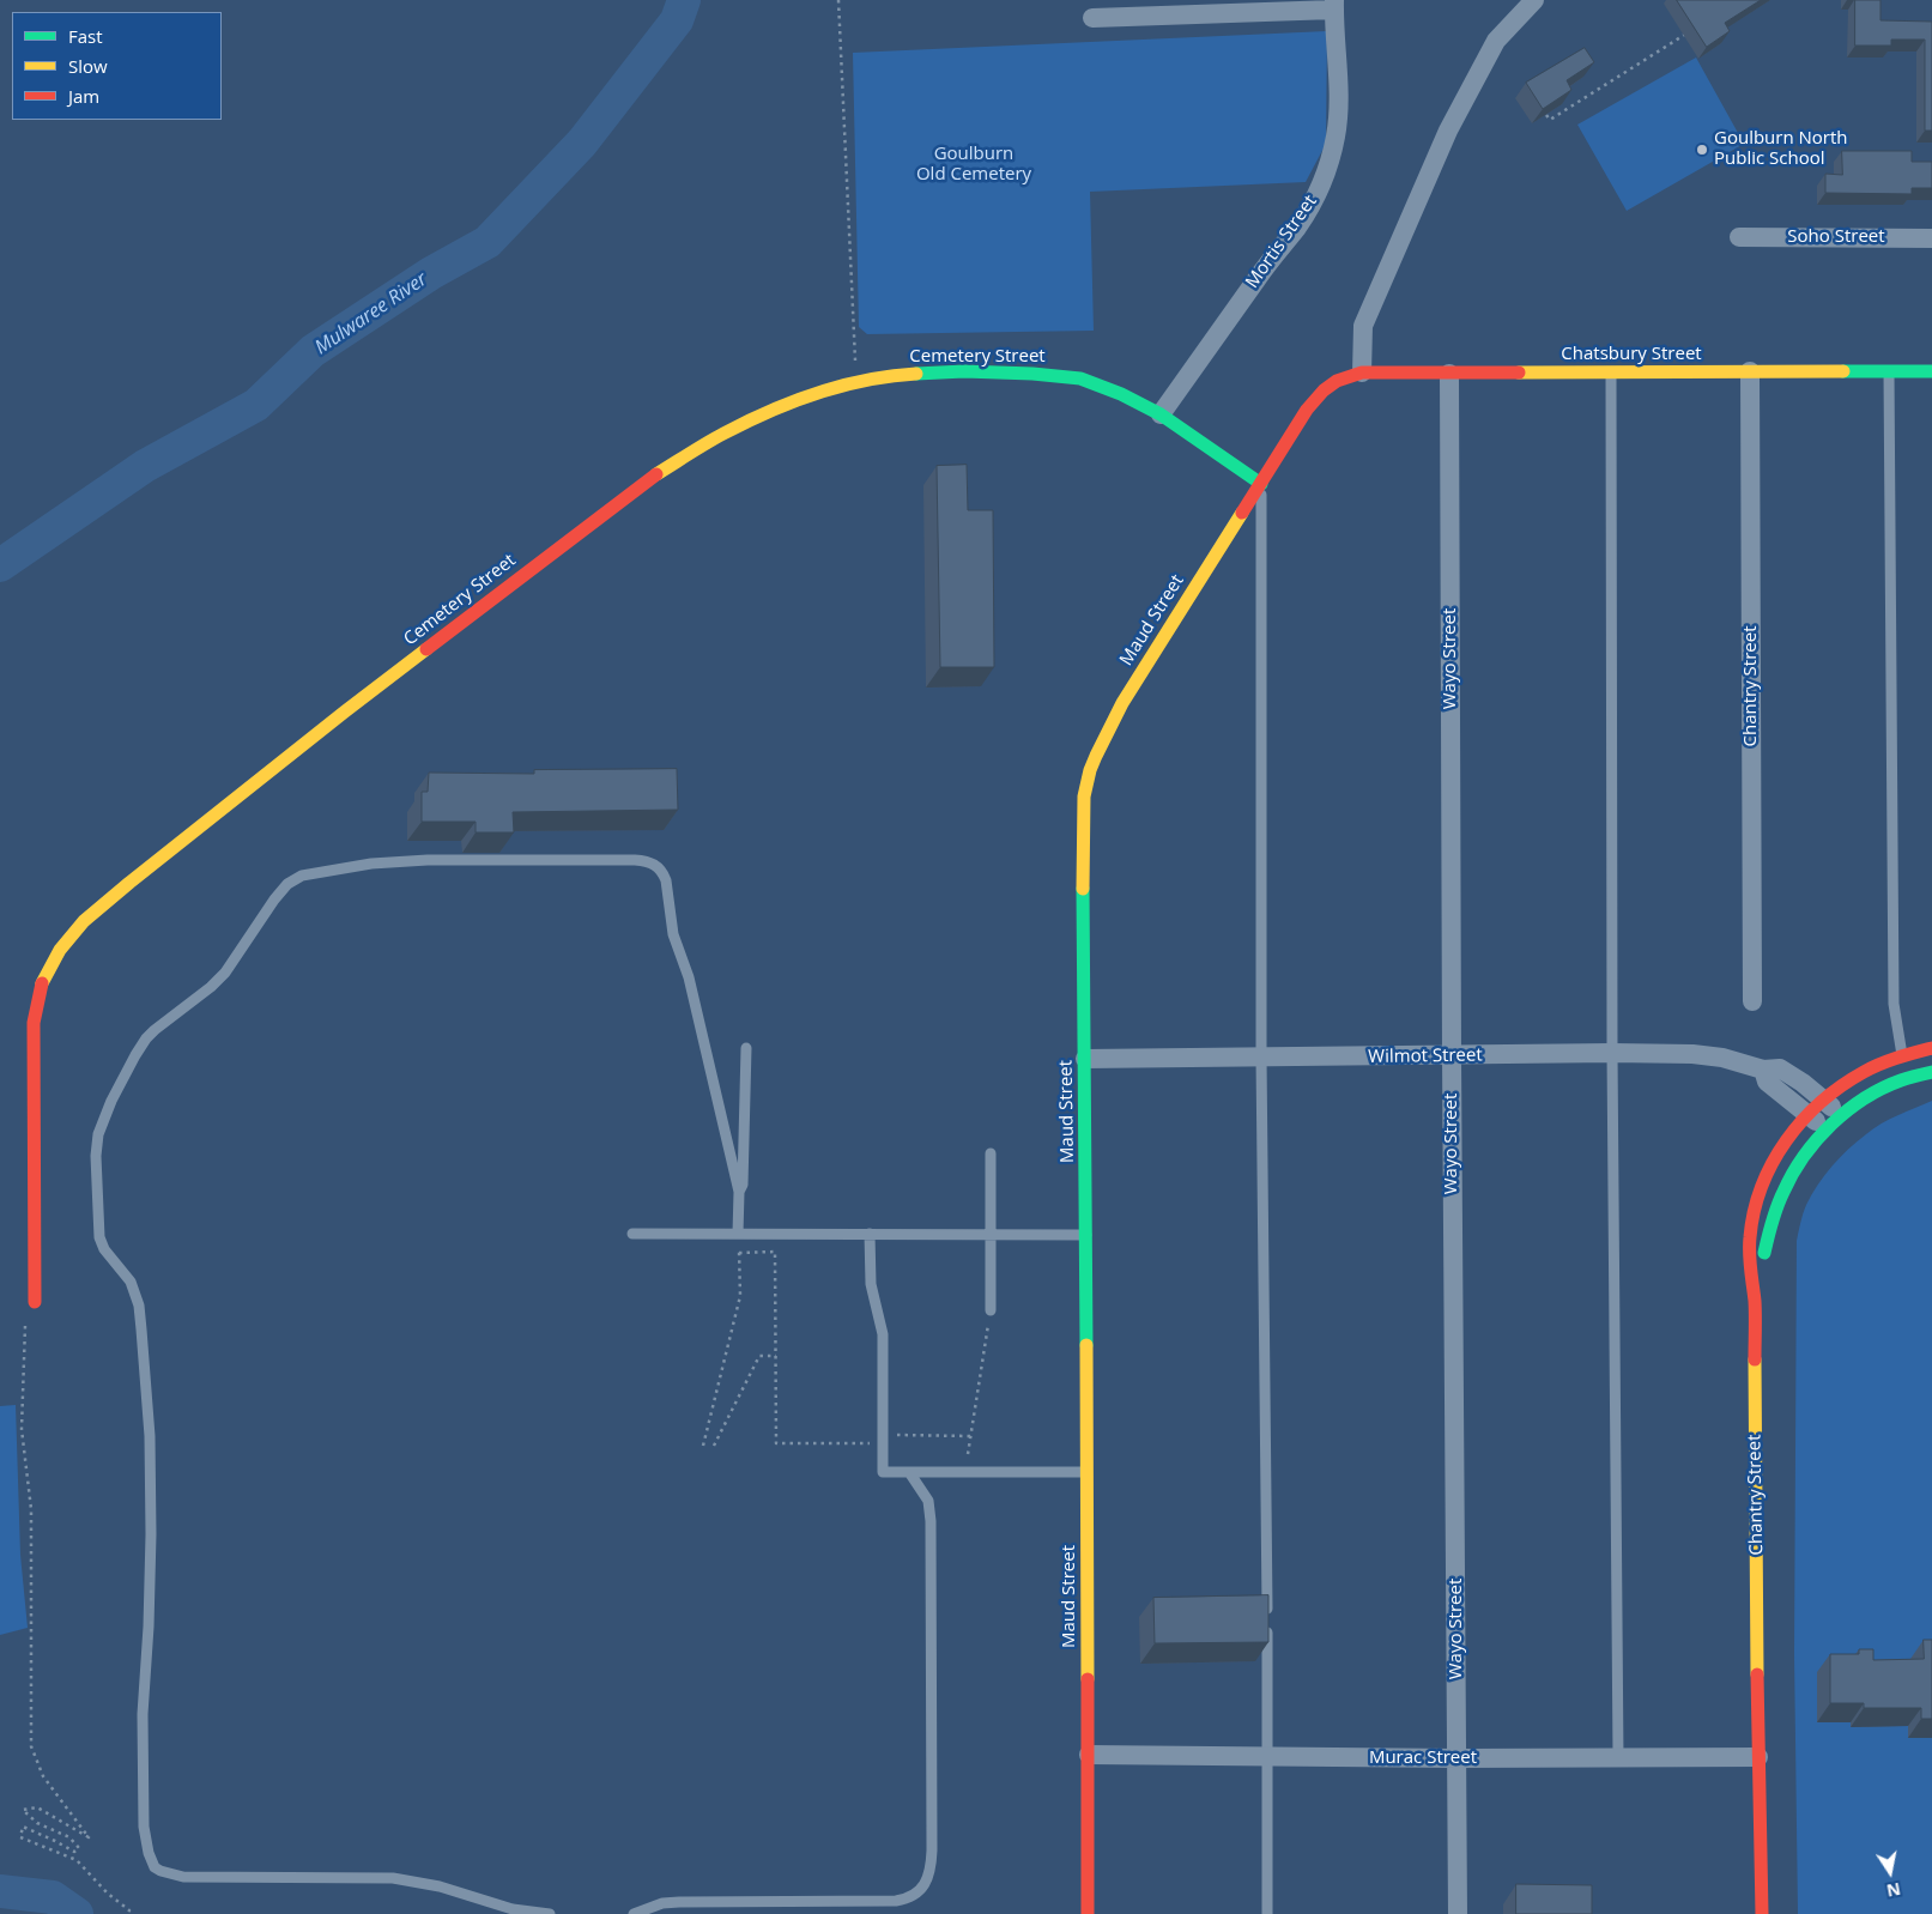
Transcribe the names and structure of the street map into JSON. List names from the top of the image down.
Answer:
{
  "streets": {
    "street": [
      "Soho Street",
      "Mortis Street",
      "Chatsbury Street",
      "Cemetery Street",
      "Maud Street",
      "Wayo Street",
      "Chantry Street",
      "Wilmot Street",
      "Murac Street"
    ]
  },
  "crossings": [
    ["Mortis Street", "Cemetery Street"],
    ["Chatsbury Street", "Maud Street"],
    ["Chatsbury Street", "Wayo Street"],
    ["Chatsbury Street", "Chantry Street"],
    ["Cemetery Street", "Maud Street"],
    ["Maud Street", "Wilmot Street"],
    ["Maud Street", "Murac Street"],
    ["Wayo Street", "Wilmot Street"],
    ["Wayo Street", "Murac Street"],
    ["Chantry Street", "Wilmot Street"],
    ["Chantry Street", "Murac Street"]
  ],
  "water": ["Mulwaree River"],
  "parks": ["Goulburn Old Cemetery"],
  "places": ["Goulburn North Public School"],
  "legend": ["Fast", "Slow", "Jam"],
  "north": "bottom"
}
